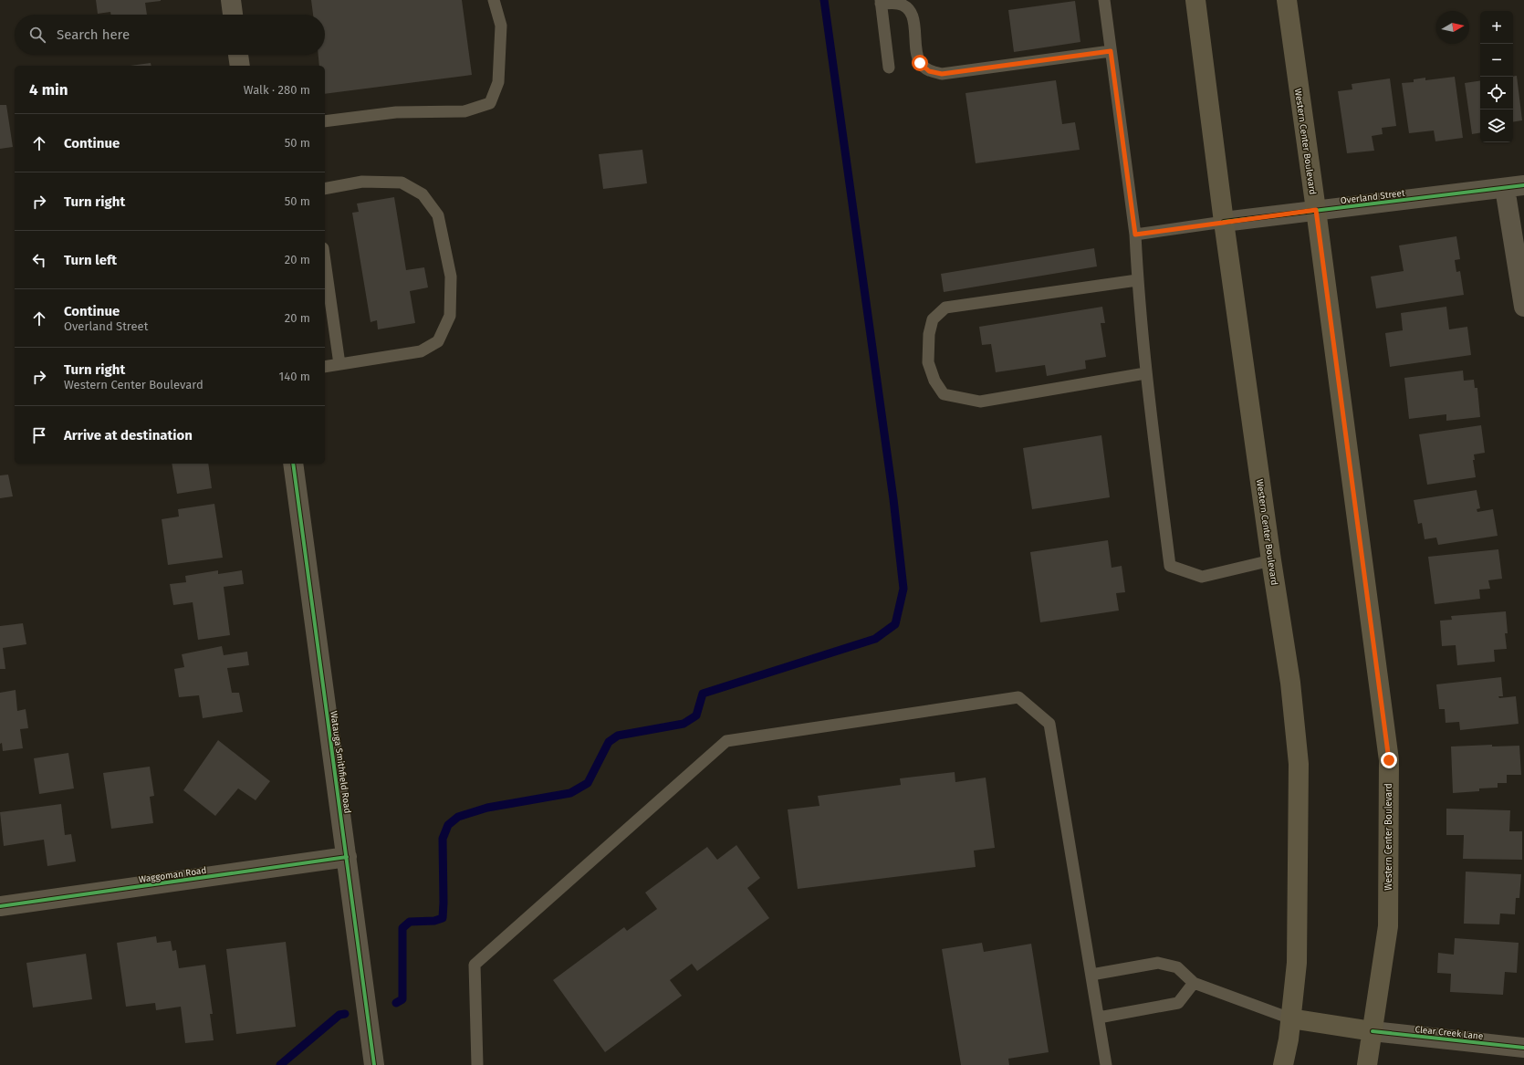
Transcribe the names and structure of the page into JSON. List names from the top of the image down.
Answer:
{
  "streets": {
    "main road": ["Western Center Boulevard"],
    "street": [
      "Overland Street",
      "Watauga Smithfield Road",
      "Waggoman Road",
      "Clear Creek Lane"
    ]
  },
  "crossings": [
    ["Western Center Boulevard", "Overland Street"],
    ["Western Center Boulevard", "Clear Creek Lane"],
    ["Watauga Smithfield Road", "Waggoman Road"]
  ],
  "north": "right",
  "page": {
    "map_buttons": ["+", "−"],
    "search": "Search here",
    "heading": ["4 min", "Walk · 280 m"],
    "list": [
      ["Continue", "50 m"],
      ["Turn right", "50 m"],
      ["Turn left", "20 m"],
      ["Continue", "Overland Street", "20 m"],
      ["Turn right", "Western Center Boulevard", "140 m"],
      "Arrive at destination"
    ]
  }
}
